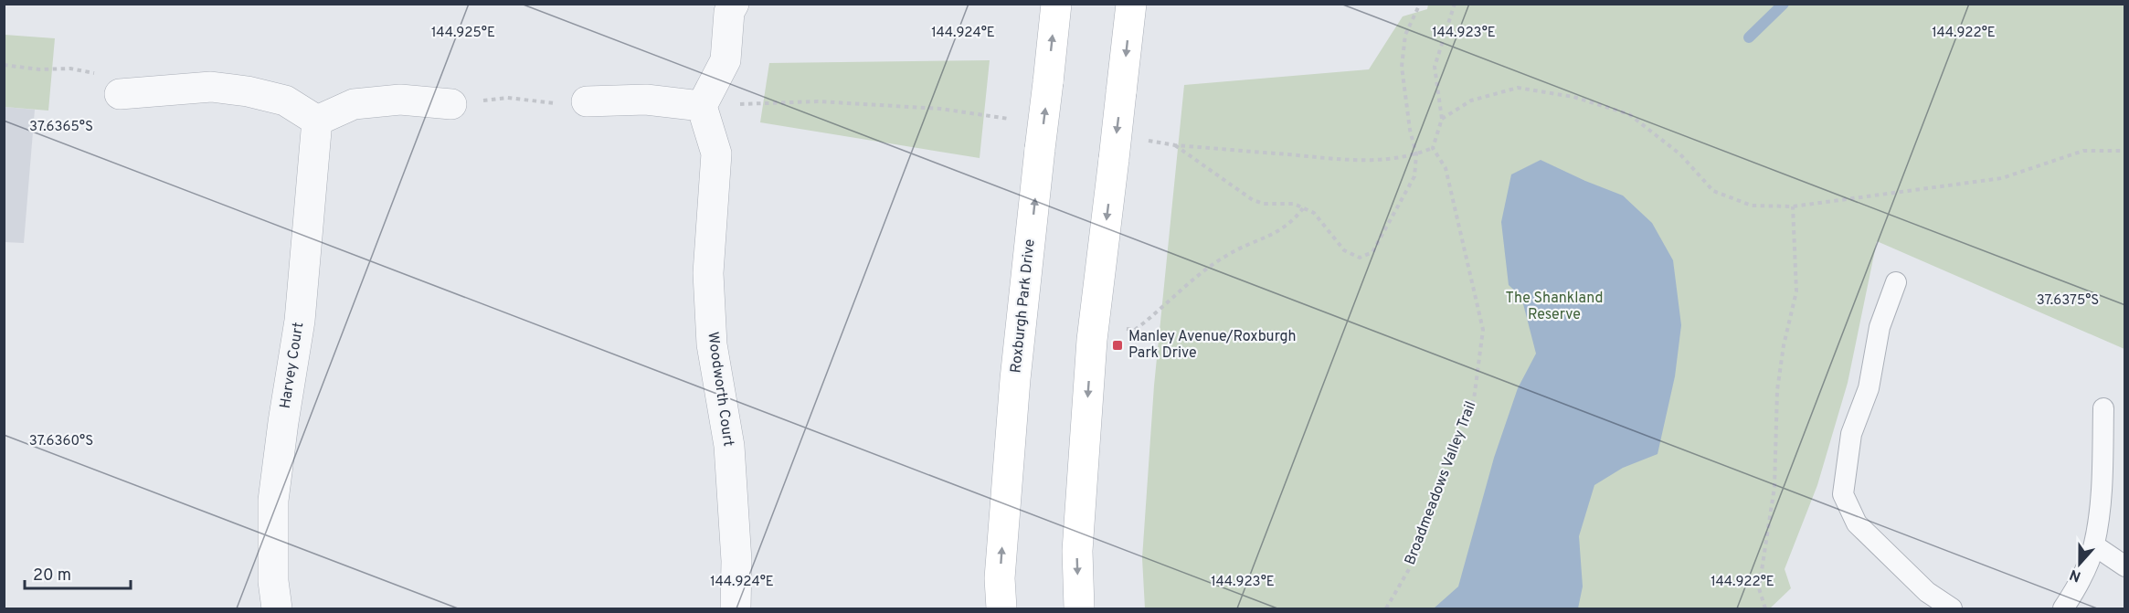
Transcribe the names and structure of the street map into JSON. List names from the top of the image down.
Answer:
{
  "streets": {
    "street": ["Roxburgh Park Drive", "Harvey Court", "Woodworth Court"],
    "path": ["Broadmeadows Valley Trail"]
  },
  "parks": ["The Shankland Reserve"],
  "places": {
    "transit": ["Manley Avenue/Roxburgh Park Drive"]
  },
  "scale_bar": "20 m",
  "north": "bottom",
  "coordinates": [
    "144.925°E",
    "144.923°E",
    "144.922°E",
    "144.924°E",
    "37.6365°S",
    "37.6375°S",
    "37.6360°S"
  ]
}
